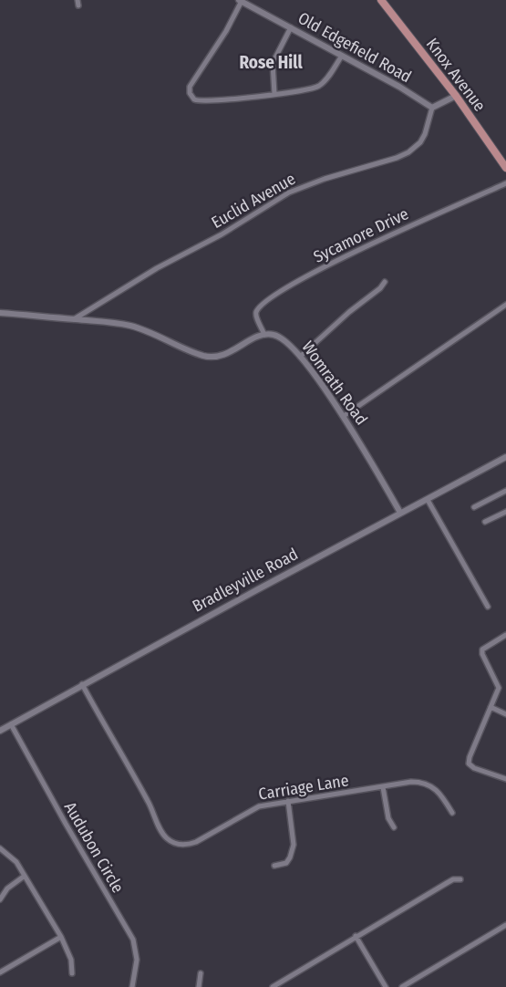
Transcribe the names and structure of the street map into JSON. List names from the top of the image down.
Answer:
{
  "streets": {
    "main road": ["Knox Avenue"],
    "street": [
      "Old Edgefield Road",
      "Euclid Avenue",
      "Sycamore Drive",
      "Womrath Road",
      "Bradleyville Road",
      "Carriage Lane",
      "Audubon Circle"
    ]
  },
  "crossings": [
    ["Old Edgefield Road", "Euclid Avenue"],
    ["Sycamore Drive", "Womrath Road"],
    ["Womrath Road", "Bradleyville Road"],
    ["Bradleyville Road", "Carriage Lane"],
    ["Bradleyville Road", "Audubon Circle"]
  ],
  "districts": ["Rose Hill"]
}
